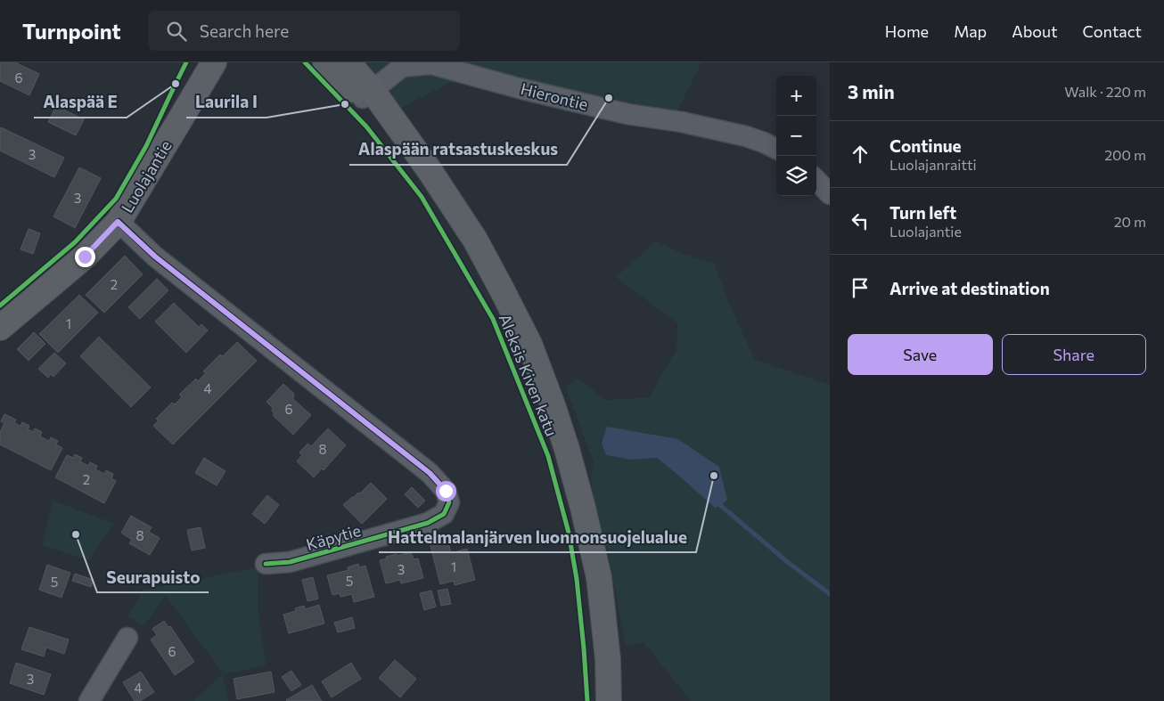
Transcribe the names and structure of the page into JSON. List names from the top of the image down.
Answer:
{
  "streets": {
    "main road": ["Luolajantie", "Aleksis Kiven katu"],
    "street": ["Hierontie", "Käpytie"]
  },
  "crossings": [
    ["Hierontie", "Aleksis Kiven katu"],
    ["Luolajantie", "Käpytie"]
  ],
  "places": [
    "Alaspää E",
    "Alaspään ratsastuskeskus",
    "Laurila I",
    "Hattelmalanjärven luonnonsuojelualue",
    "Seurapuisto"
  ],
  "house_numbers": [
    "6",
    "3",
    "3",
    "2",
    "1",
    "4",
    "6",
    "8",
    "2",
    "8",
    "1",
    "3",
    "5",
    "5",
    "6",
    "3",
    "4"
  ],
  "page": {
    "header": "Turnpoint",
    "search": "Search here",
    "nav": [
      "Home",
      "Map",
      "About",
      "Contact"
    ],
    "heading": ["3 min", "Walk · 220 m"],
    "map_buttons": ["+", "−"],
    "list": [
      ["Continue", "Luolajanraitti", "200 m"],
      ["Turn left", "Luolajantie", "20 m"],
      "Arrive at destination"
    ],
    "buttons": ["Save", "Share"]
  }
}
